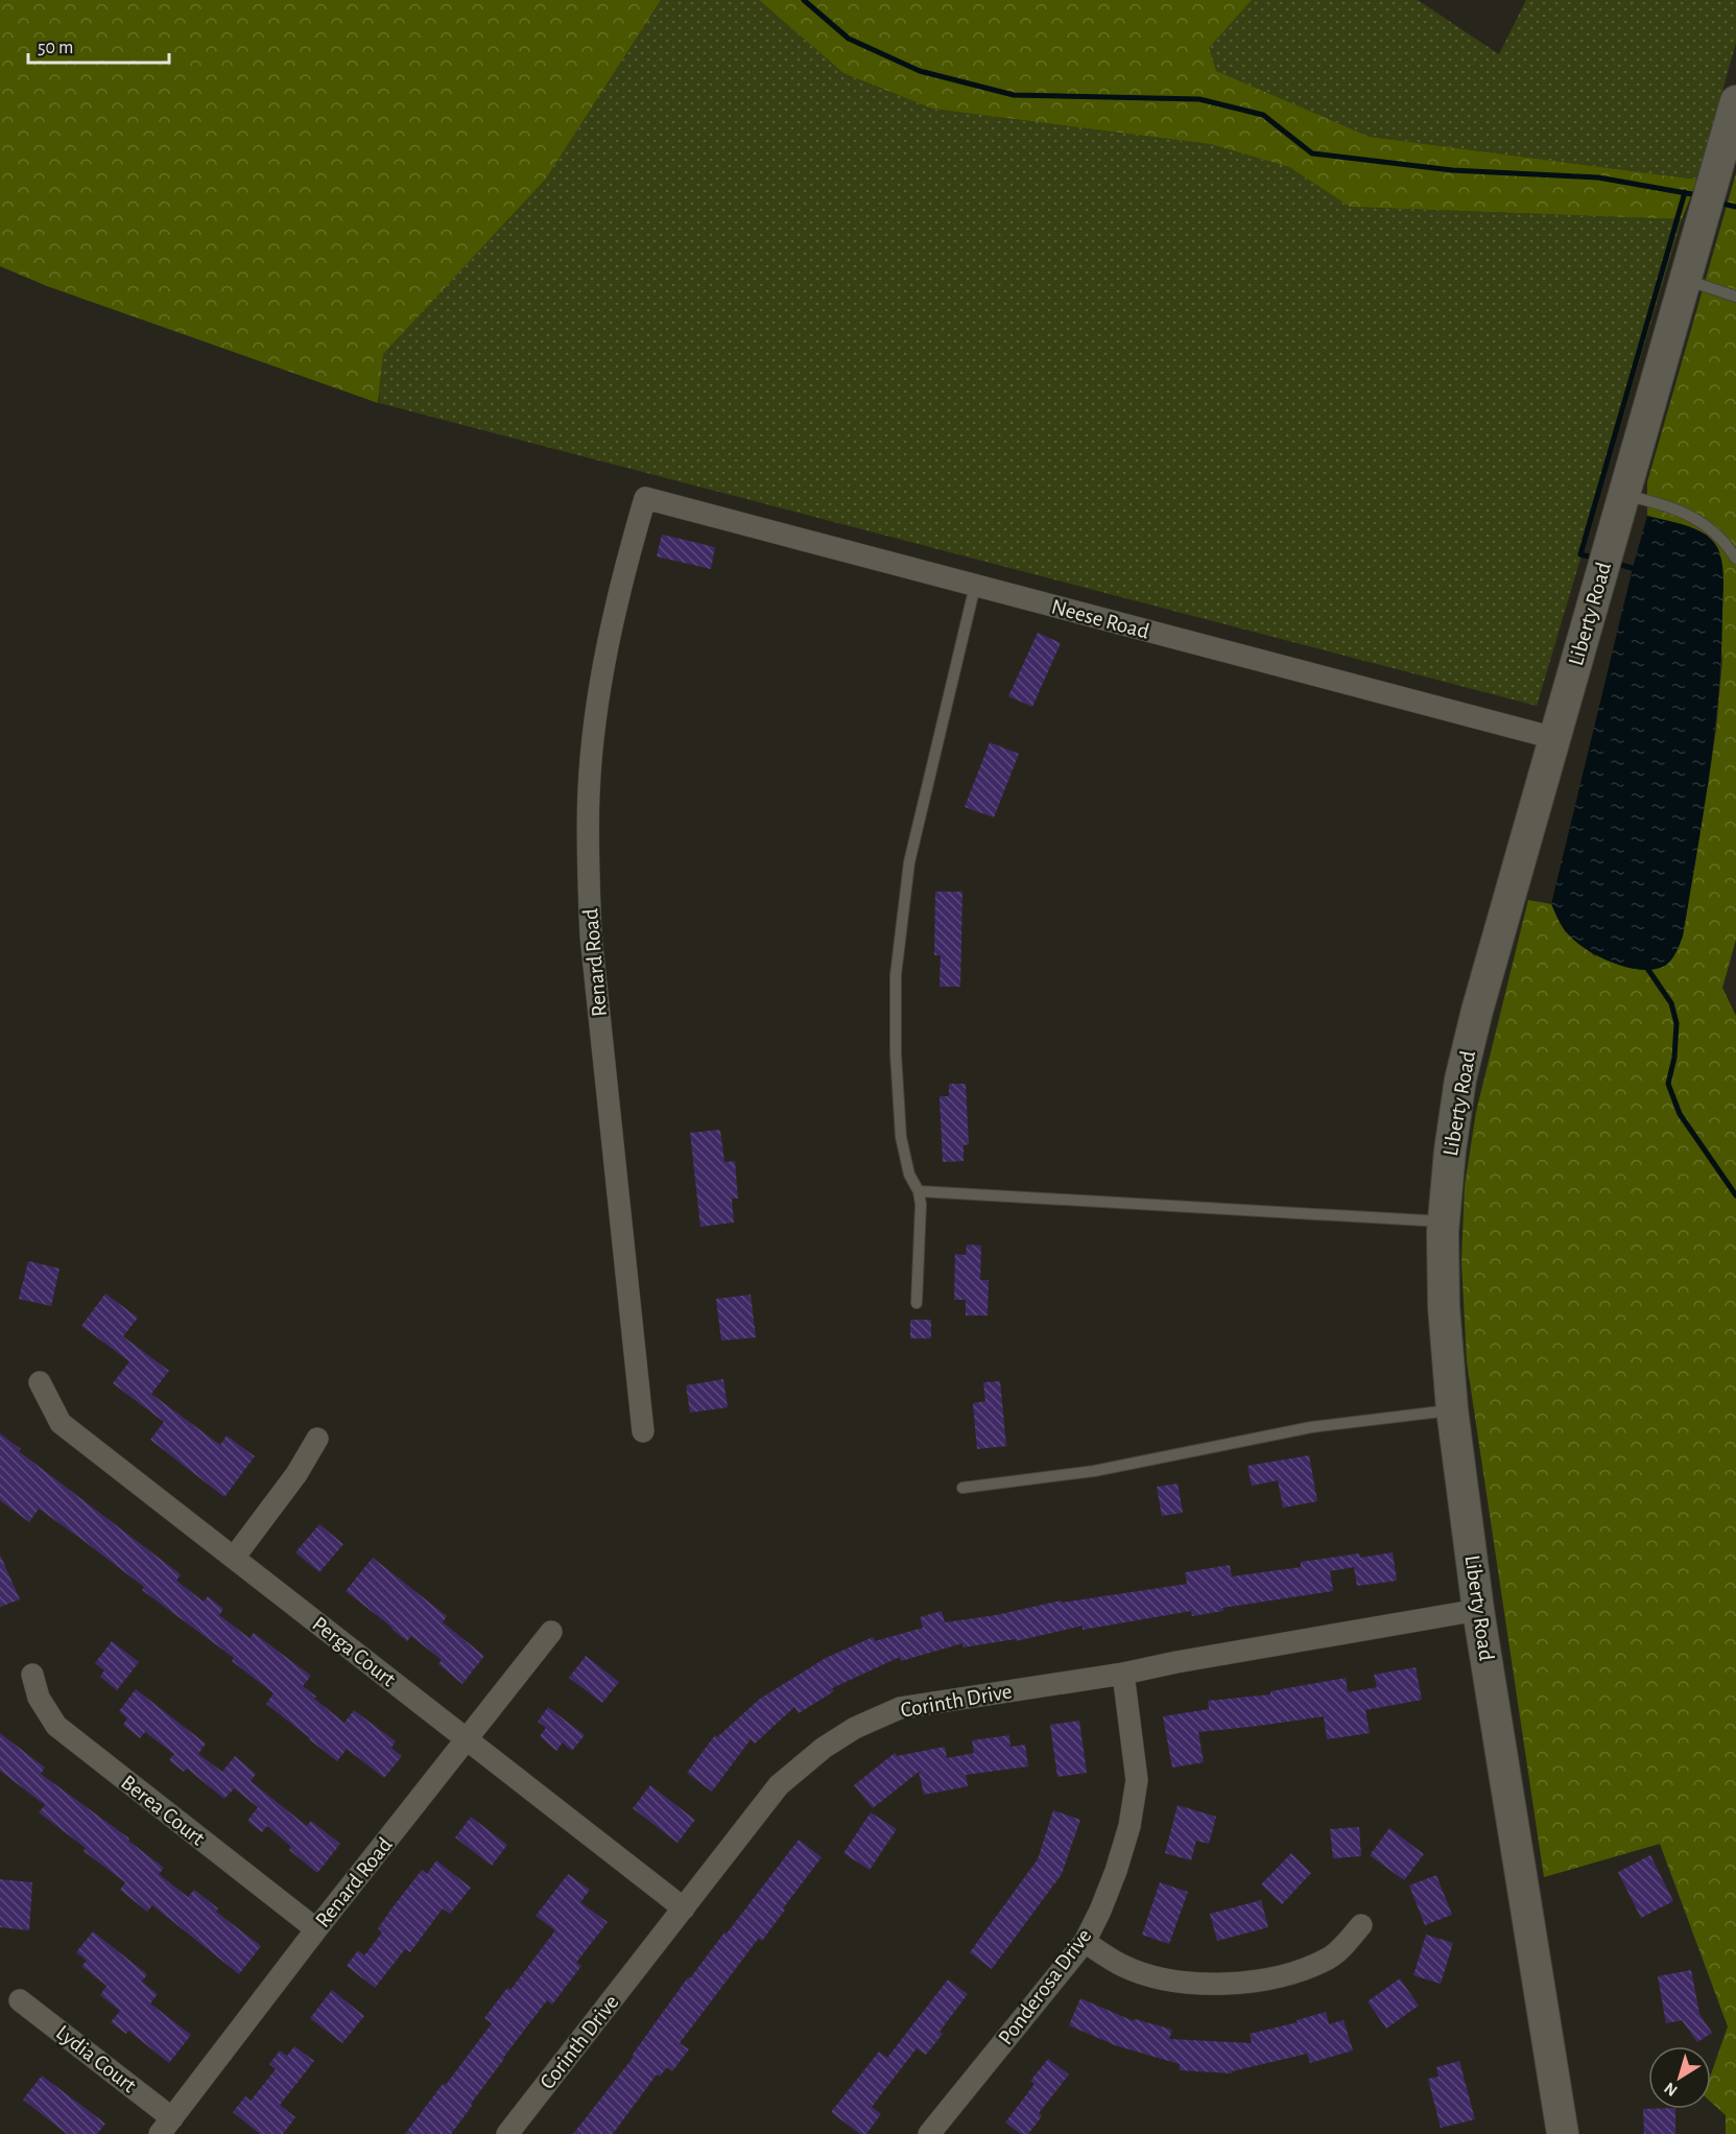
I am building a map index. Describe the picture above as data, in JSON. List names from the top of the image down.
{
  "streets": {
    "street": [
      "Liberty Road",
      "Neese Road",
      "Renard Road",
      "Perga Court",
      "Corinth Drive",
      "Berea Court",
      "Ponderosa Drive",
      "Lydia Court"
    ]
  },
  "crossings": [
    ["Liberty Road", "Neese Road"],
    ["Liberty Road", "Corinth Drive"],
    ["Neese Road", "Renard Road"],
    ["Renard Road", "Perga Court"],
    ["Renard Road", "Berea Court"],
    ["Renard Road", "Lydia Court"],
    ["Perga Court", "Corinth Drive"],
    ["Corinth Drive", "Ponderosa Drive"]
  ],
  "scale_bar": "50 m",
  "north": "bottom left"
}
